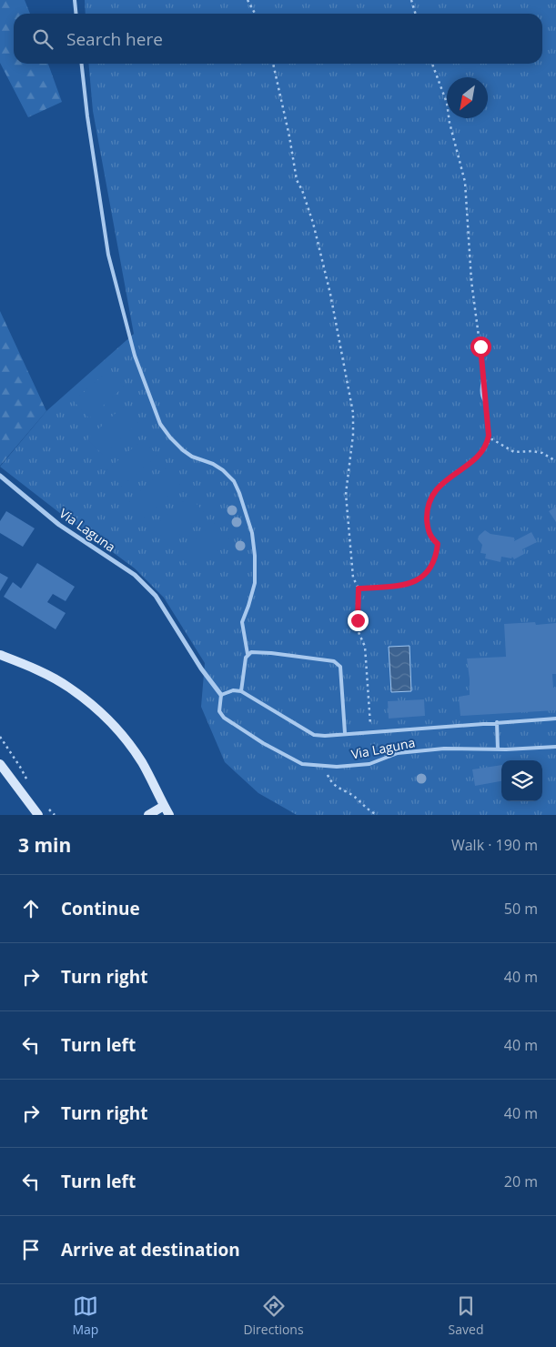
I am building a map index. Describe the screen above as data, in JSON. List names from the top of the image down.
{
  "streets": {
    "street": ["Via Laguna"]
  },
  "north": "bottom left",
  "page": {
    "search": "Search here",
    "heading": ["3 min", "Walk · 190 m"],
    "list": [
      ["Continue", "50 m"],
      ["Turn right", "40 m"],
      ["Turn left", "40 m"],
      ["Turn right", "40 m"],
      ["Turn left", "20 m"],
      "Arrive at destination"
    ],
    "nav": ["Map", "Directions", "Saved"]
  }
}
